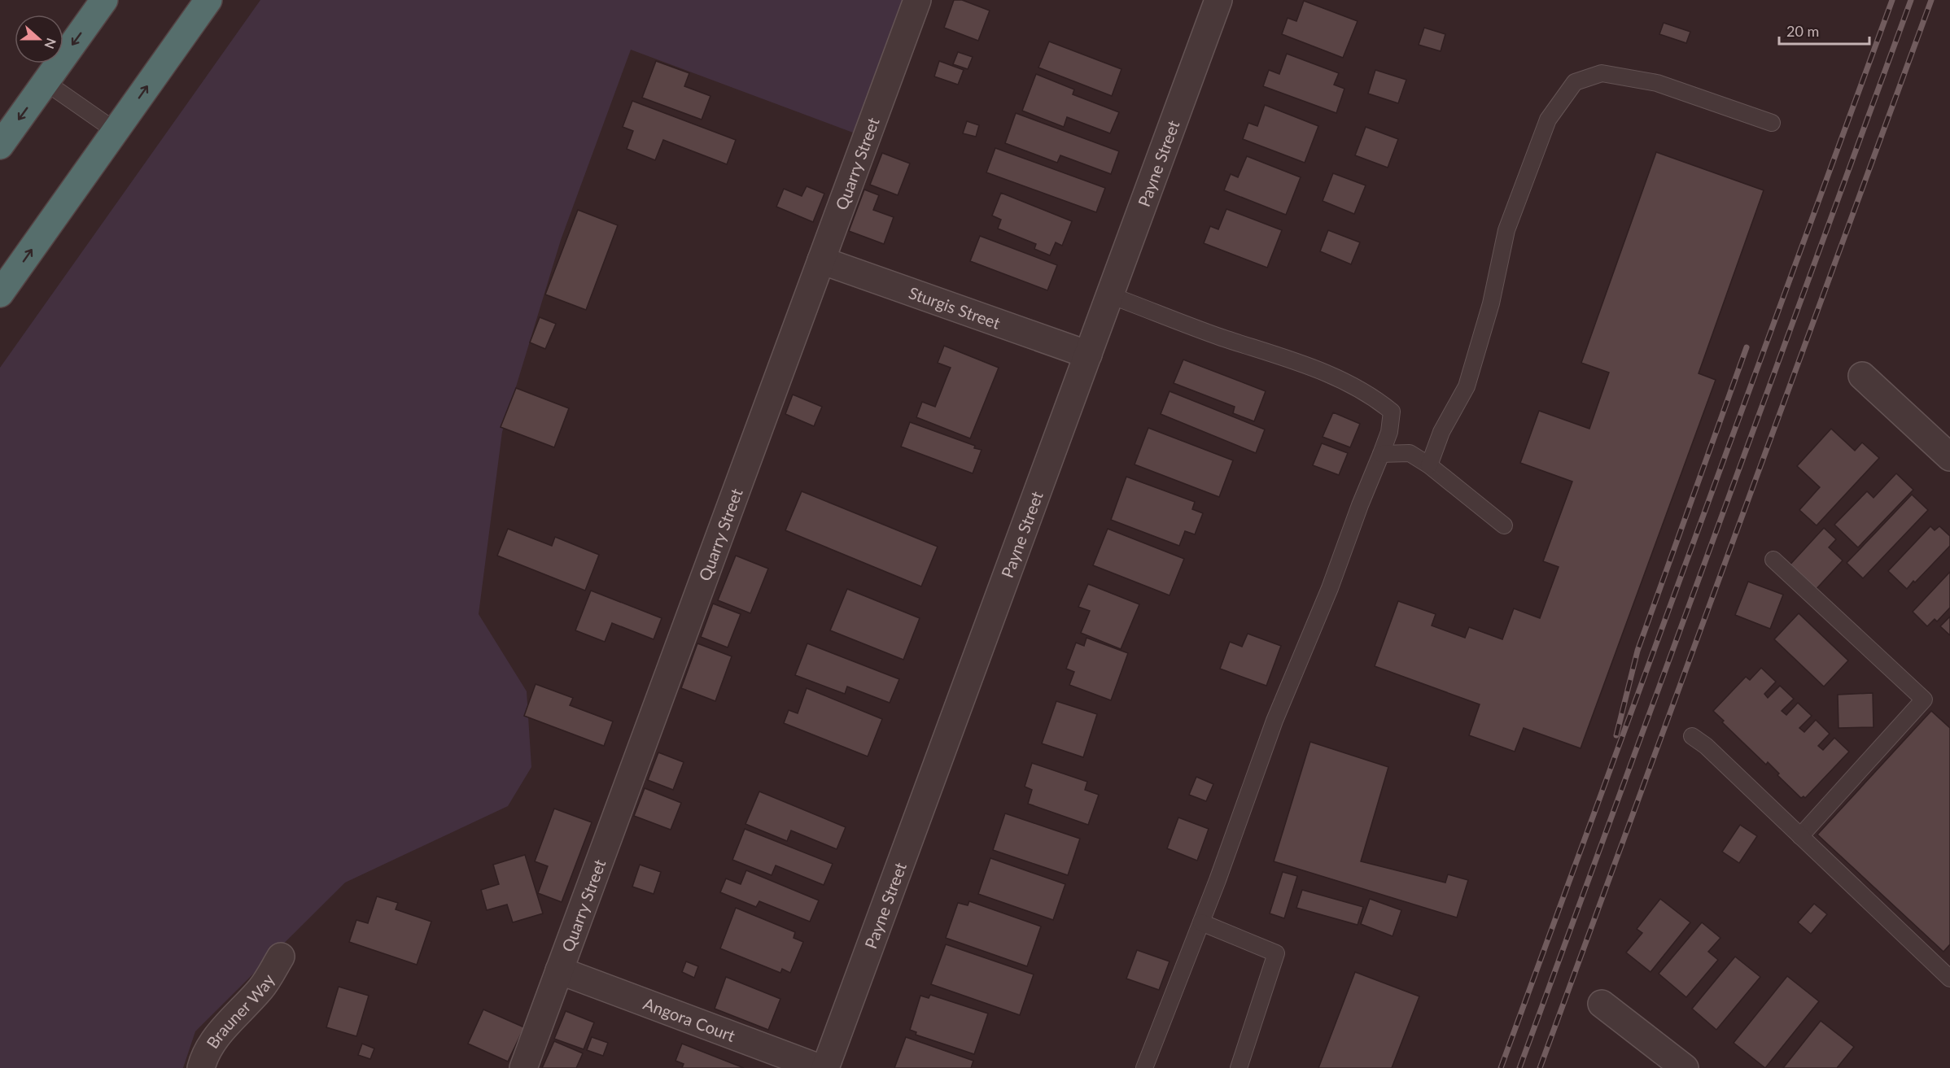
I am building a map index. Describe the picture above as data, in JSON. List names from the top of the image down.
{
  "streets": {
    "street": [
      "Payne Street",
      "Quarry Street",
      "Sturgis Street",
      "Brauner Way",
      "Angora Court"
    ]
  },
  "crossings": [
    ["Payne Street", "Sturgis Street"],
    ["Quarry Street", "Sturgis Street"],
    ["Quarry Street", "Angora Court"]
  ],
  "scale_bar": "20 m",
  "north": "right"
}
